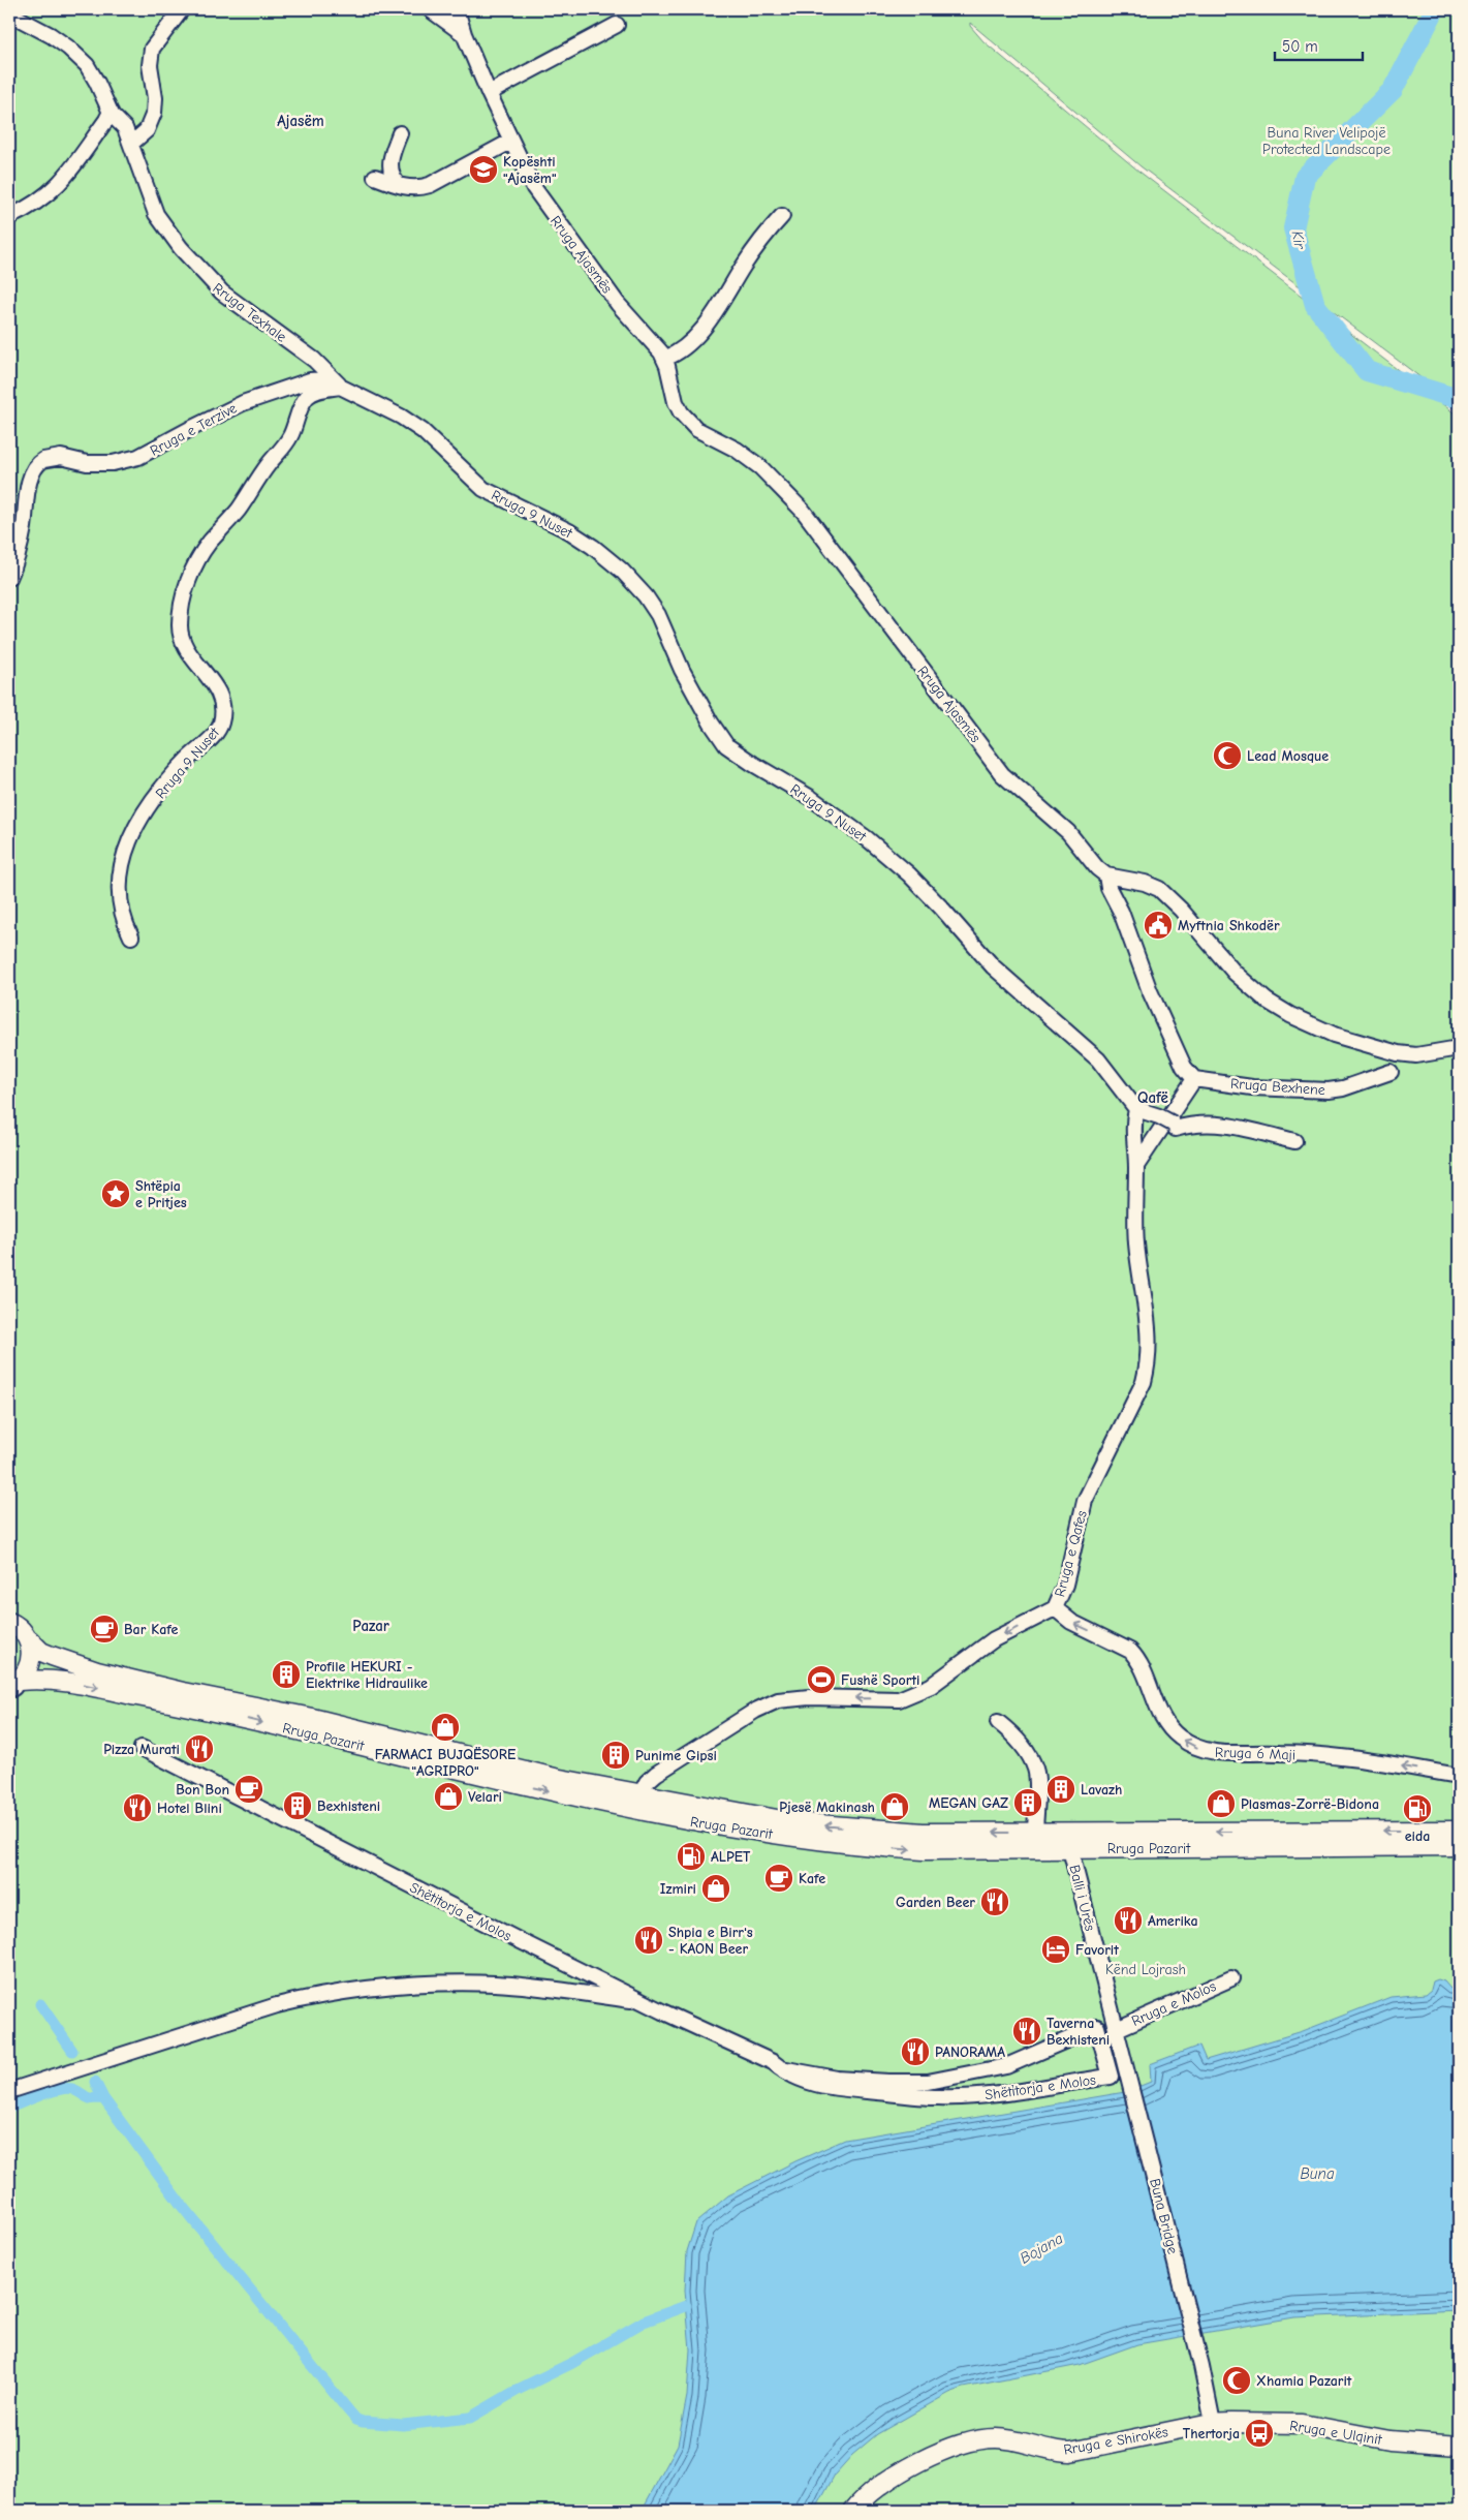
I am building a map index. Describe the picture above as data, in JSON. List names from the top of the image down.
{
  "streets": {
    "main road": ["Rruga Pazarit", "Rruga e Ulqinit", "Rruga e Shirokës"],
    "street": [
      "Rruga Ajasmës",
      "Rruga Texhale",
      "Rruga e Terzive",
      "Rruga 9 Nuset",
      "Rruga Bexhene",
      "Rruga e Qafes",
      "Rruga 6 Maji",
      "Balli i Urës",
      "Shëtitorja e Molos",
      "Rruga e Molos",
      "Buna Bridge"
    ]
  },
  "crossings": [
    ["Rruga Ajasmës", "Rruga Bexhene"],
    ["Rruga Texhale", "Rruga e Terzive"],
    ["Rruga Texhale", "Rruga 9 Nuset"],
    ["Rruga e Terzive", "Rruga 9 Nuset"],
    ["Rruga 9 Nuset", "Rruga e Qafes"],
    ["Rruga e Qafes", "Rruga Pazarit"],
    ["Rruga e Qafes", "Rruga 6 Maji"],
    ["Rruga Pazarit", "Balli i Urës"],
    ["Balli i Urës", "Rruga e Molos"],
    ["Balli i Urës", "Buna Bridge"],
    ["Buna Bridge", "Rruga e Ulqinit"],
    ["Buna Bridge", "Rruga e Shirokës"],
    ["Rruga e Ulqinit", "Rruga e Shirokës"]
  ],
  "one_way": ["Rruga e Qafes", "Rruga 6 Maji"],
  "districts": ["Ajasëm", "Qafë", "Pazar"],
  "water": ["Kir", "Buna", "Bojana"],
  "parks": ["Buna River Velipojë Protected Landscape", "Kënd Lojrash"],
  "places": {
    "school or university": ["Kopështi \"Ajasëm\""],
    "mosque": ["Lead Mosque", "Xhamia Pazarit"],
    "public building": ["Myftnia Shkodër"],
    "place": ["Shtëpia e Pritjes"],
    "cafe": ["Bar Kafe", "Bon Bon", "Kafe"],
    "building": [
      "Profile HEKURI - Elektrike Hidraulike",
      "Punime Gipsi",
      "Lavazh",
      "MEGAN GAZ",
      "Bexhisteni"
    ],
    "sports": ["Fushë Sporti"],
    "shop": [
      "FARMACI BUJQËSORE \"AGRIPRO\"",
      "Velari",
      "Plasmas-Zorrë-Bidona",
      "Pjesë Makinash",
      "Izmiri"
    ],
    "restaurant": [
      "Pizza Murati",
      "Hotel Blini",
      "Garden Beer",
      "Amerika",
      "Shpia e Birr's - KAON Beer",
      "Taverna Bexhisteni",
      "PANORAMA"
    ],
    "fuel station": ["eida", "ALPET"],
    "hotel": ["Favorit"],
    "bus stop": ["Thertorja"]
  },
  "scale_bar": "50 m"
}
